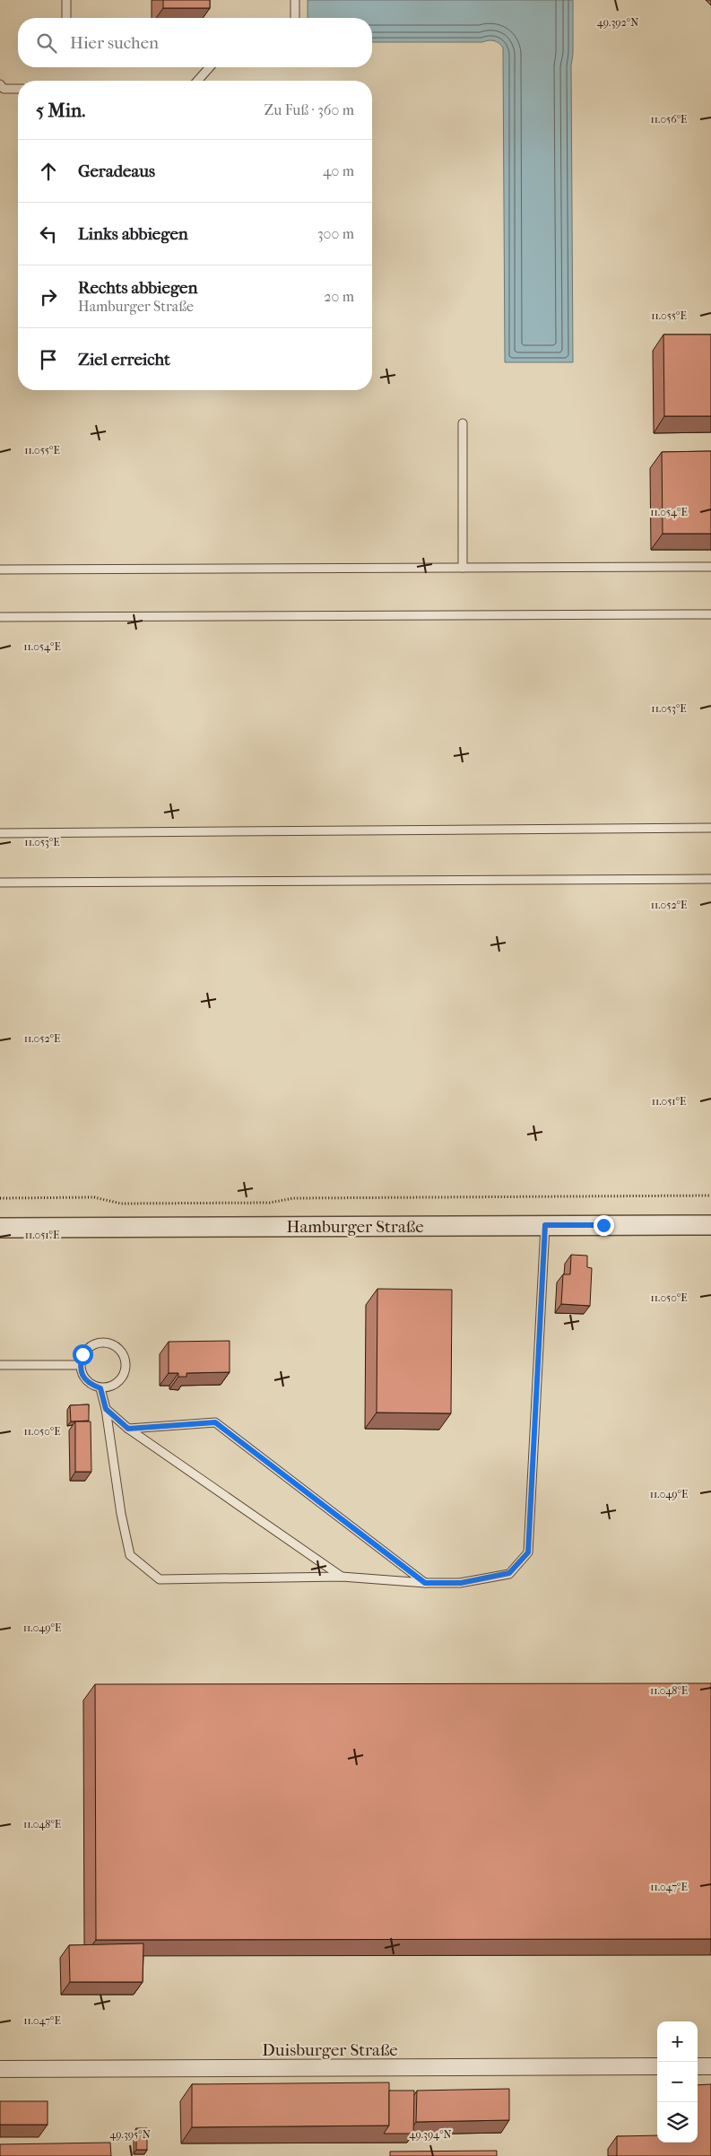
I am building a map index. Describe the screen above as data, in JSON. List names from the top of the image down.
{
  "streets": {
    "street": ["Hamburger Straße", "Duisburger Straße"]
  },
  "page": {
    "search": "Hier suchen",
    "heading": ["5 Min.", "Zu Fuß · 360 m"],
    "list": [
      ["Geradeaus", "40 m"],
      ["Links abbiegen", "300 m"],
      ["Rechts abbiegen", "Hamburger Straße", "20 m"],
      "Ziel erreicht"
    ],
    "map_buttons": ["+", "−"]
  },
  "coordinates": [
    "49.392°N",
    "11.056°E",
    "11.055°E",
    "11.054°E",
    "11.053°E",
    "11.052°E",
    "11.051°E",
    "11.050°E",
    "11.049°E",
    "11.048°E",
    "11.047°E",
    "49.395°N",
    "49.394°N"
  ]
}
